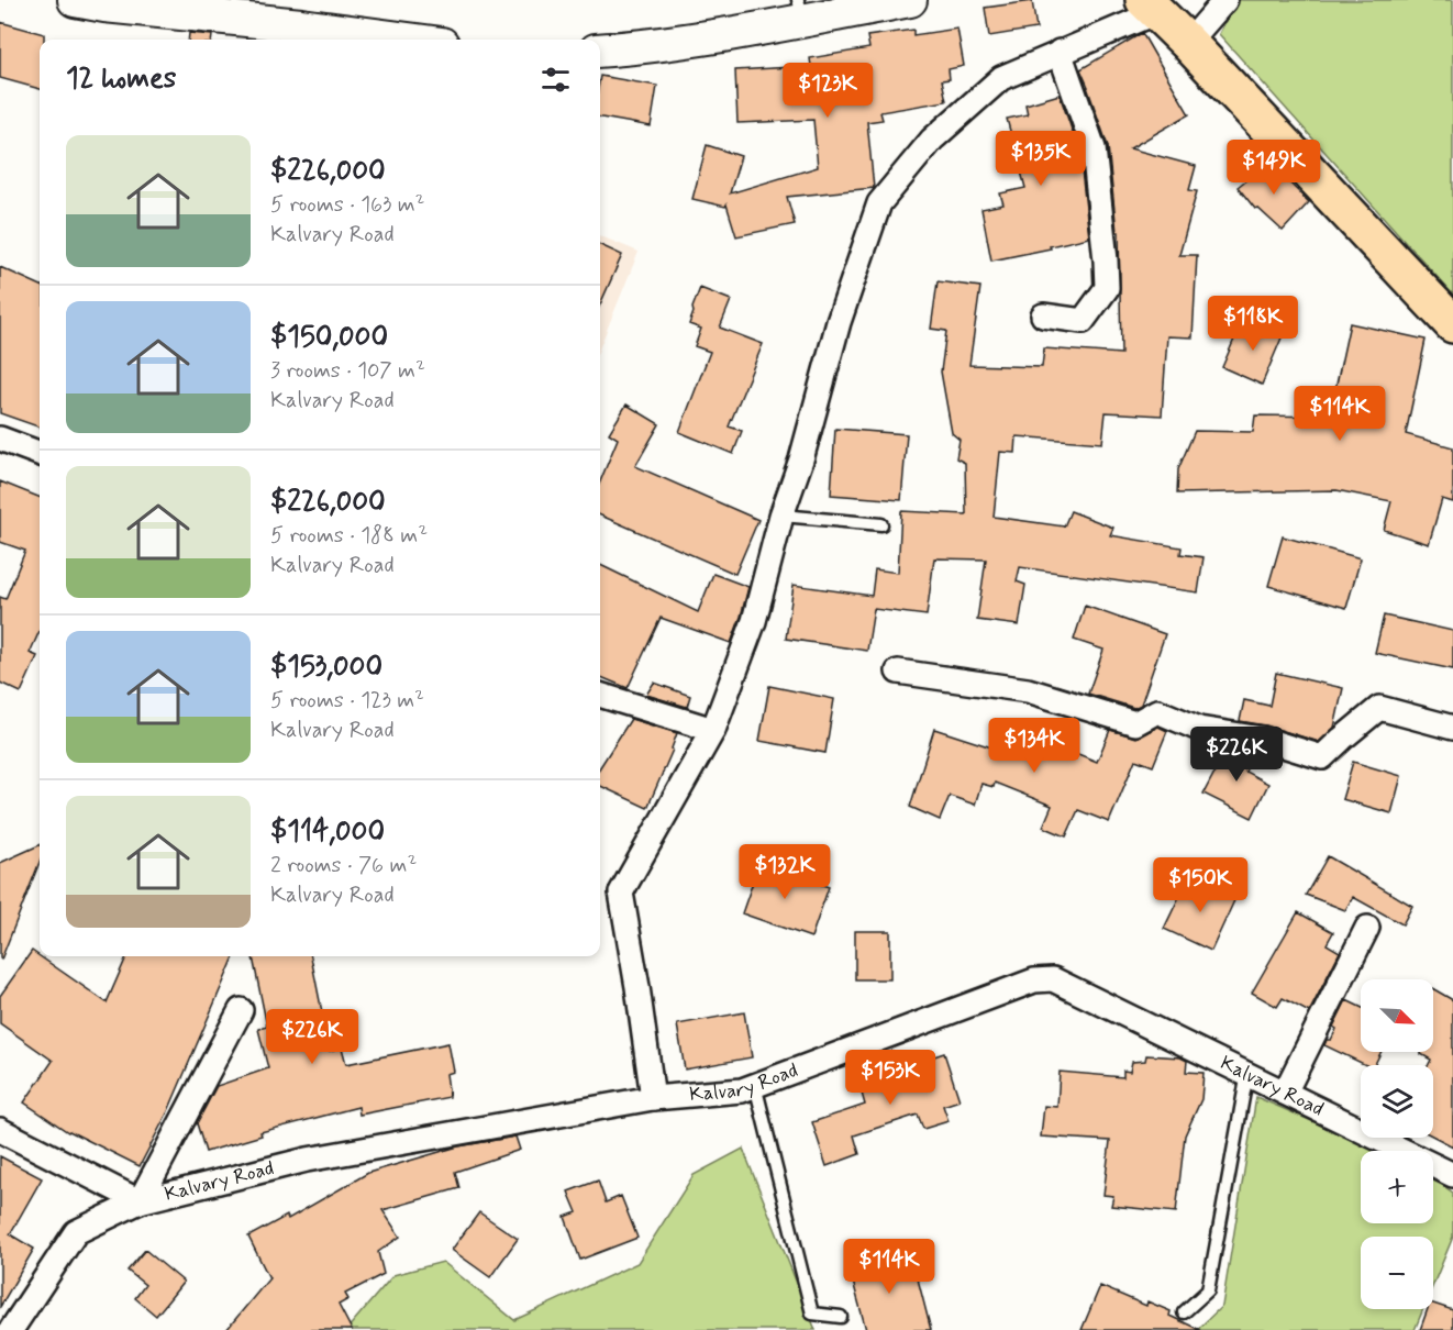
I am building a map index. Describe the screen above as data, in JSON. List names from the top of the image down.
{
  "streets": {
    "street": ["Kalvary Road"]
  },
  "north": "bottom right",
  "page": {
    "heading": "12 homes",
    "price": [
      "$123K",
      "$135K",
      "$149K",
      "$118K",
      "$114K",
      "$134K",
      "$226K",
      "$132K",
      "$150K",
      "$226K",
      "$153K",
      "$114K"
    ],
    "list": [
      {
        "name": "$226,000",
        "note": "5 rooms · 163 m² · Kalvary Road"
      },
      {
        "name": "$150,000",
        "note": "3 rooms · 107 m² · Kalvary Road"
      },
      {
        "name": "$226,000",
        "note": "5 rooms · 188 m² · Kalvary Road"
      },
      {
        "name": "$153,000",
        "note": "5 rooms · 123 m² · Kalvary Road"
      },
      {
        "name": "$114,000",
        "note": "2 rooms · 76 m² · Kalvary Road"
      }
    ],
    "map_buttons": ["+", "−"]
  }
}
